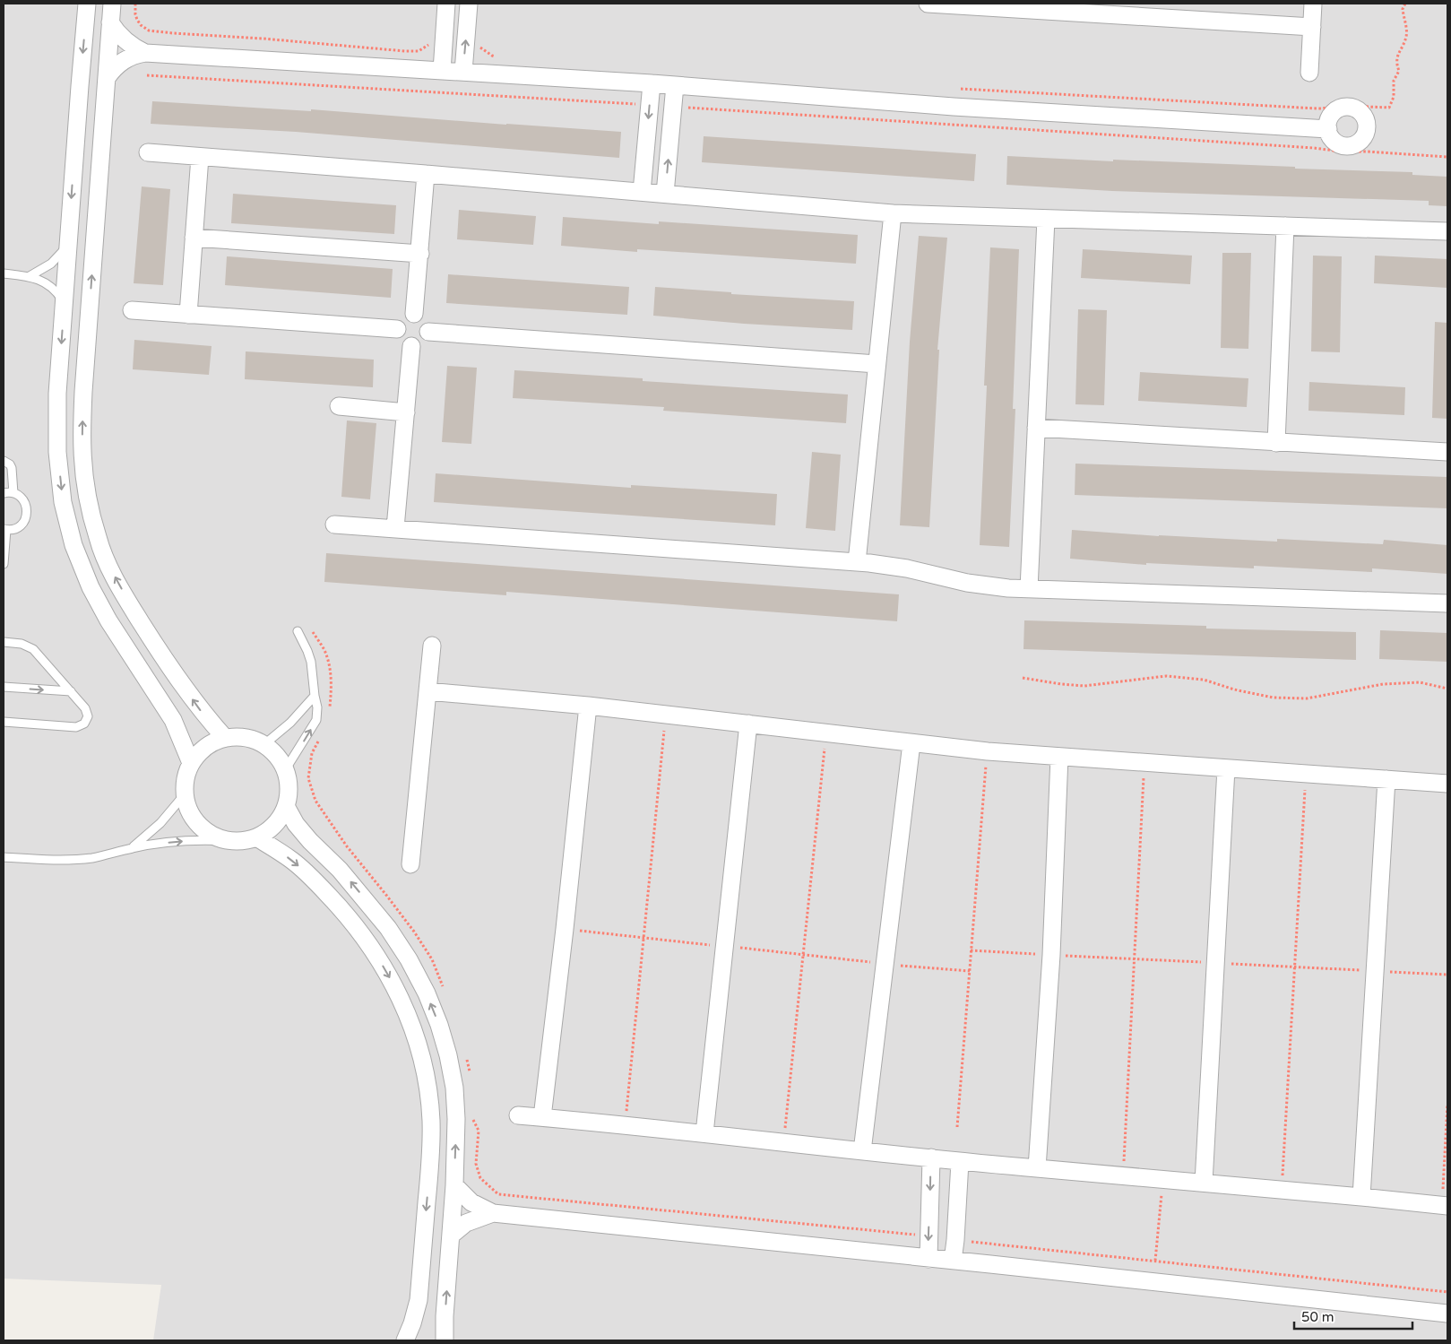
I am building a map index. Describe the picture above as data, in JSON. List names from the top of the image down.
{
  "scale_bar": "50 m"
}
